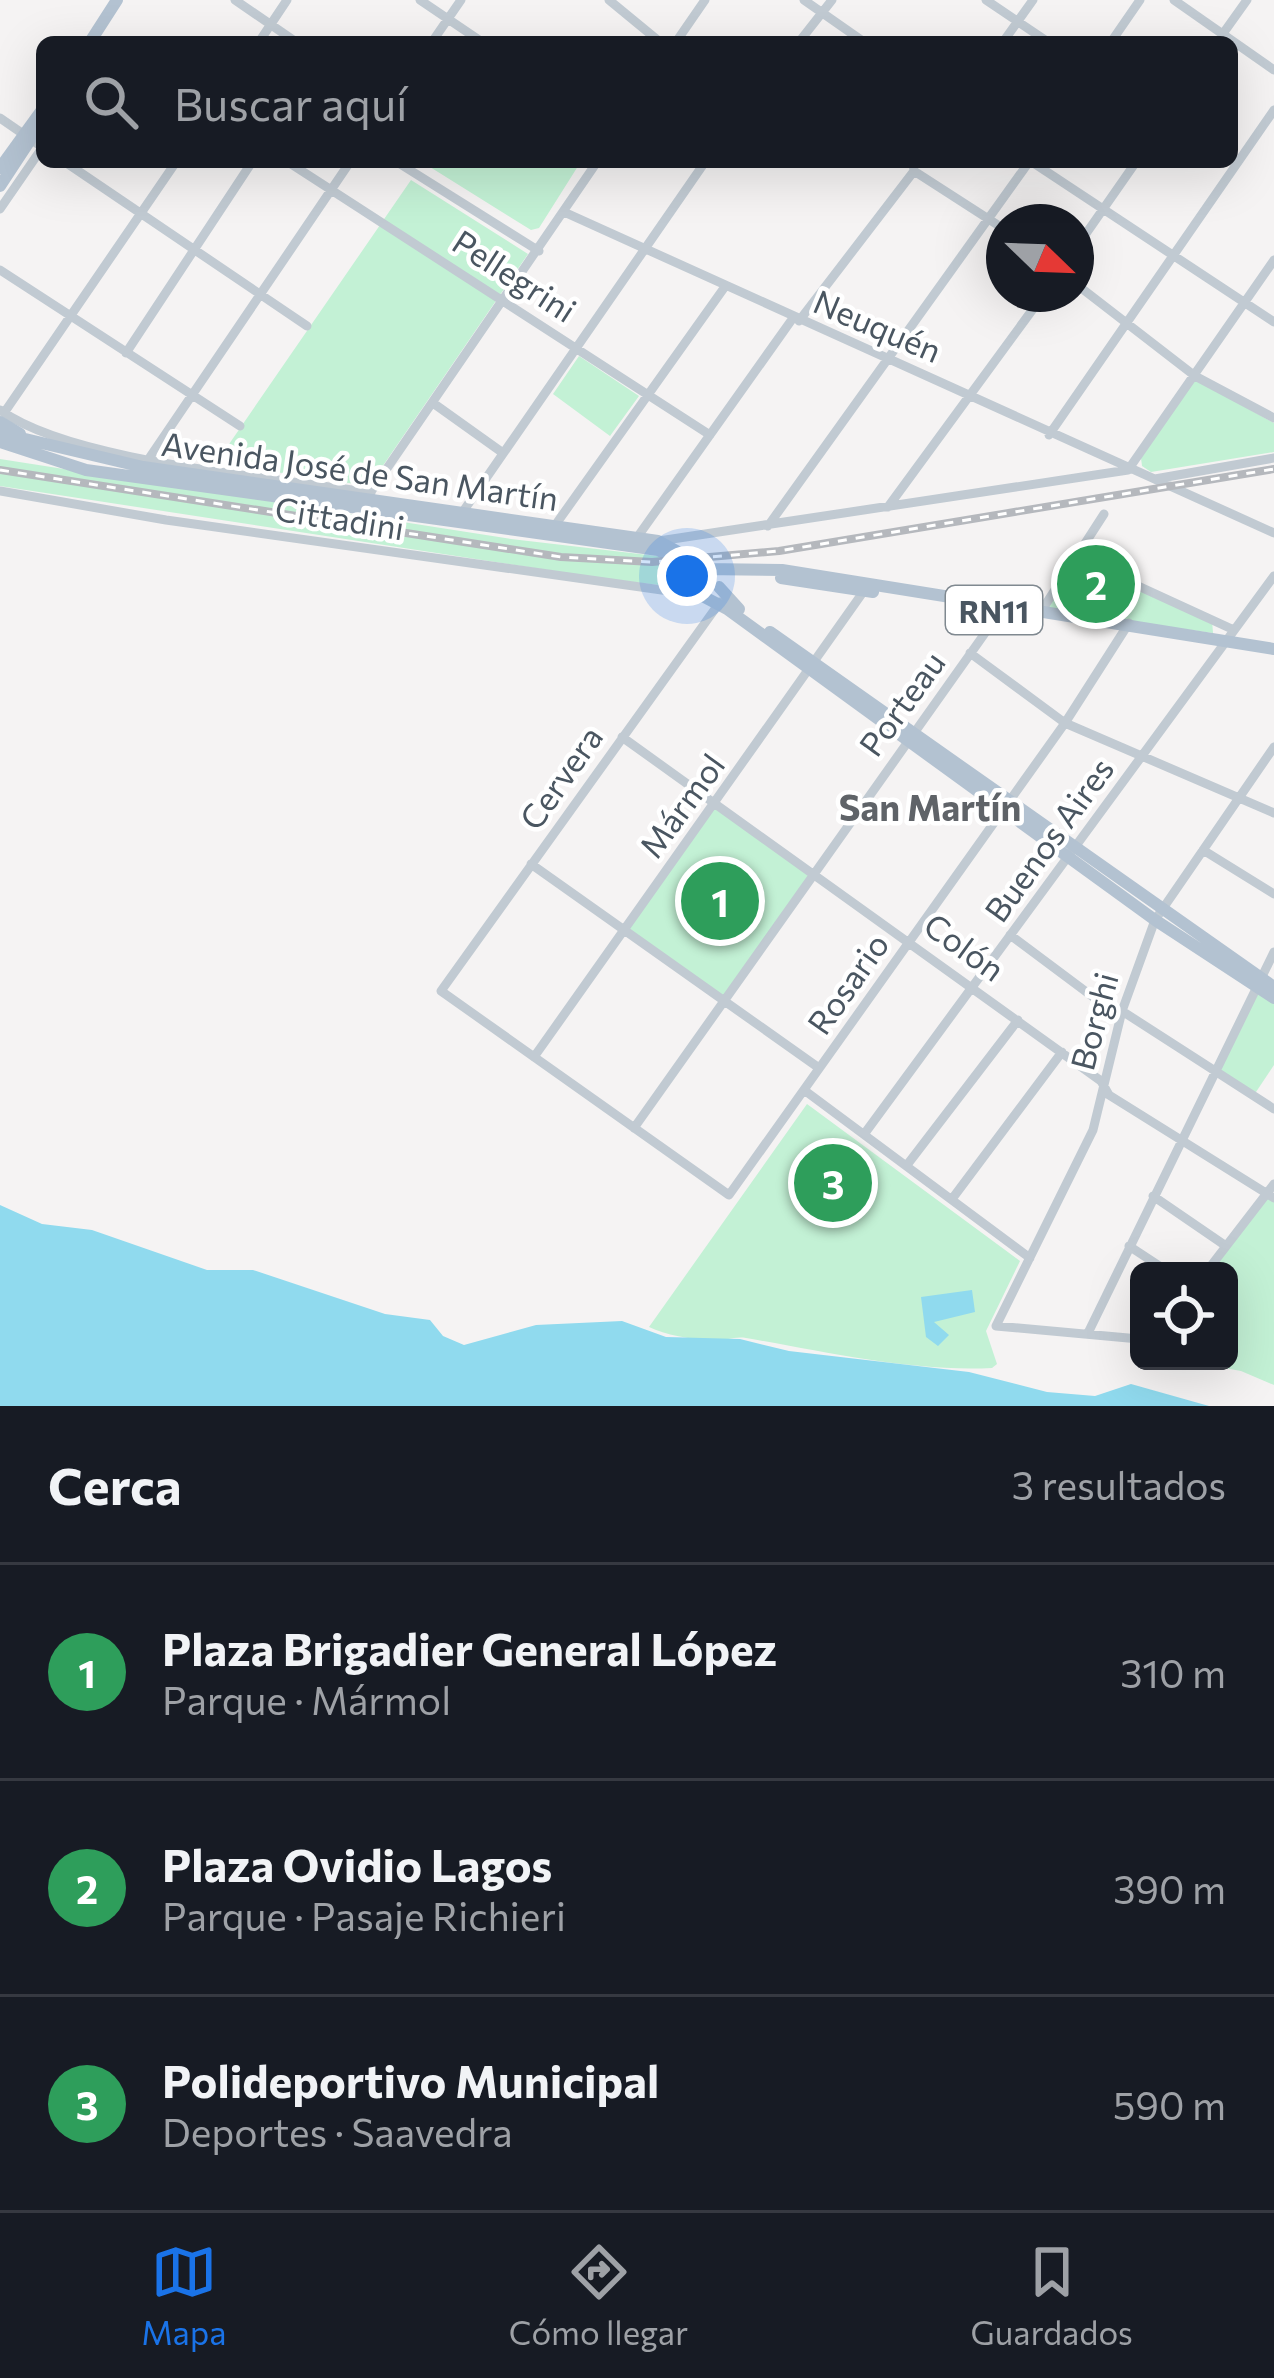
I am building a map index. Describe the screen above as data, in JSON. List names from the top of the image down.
{
  "streets": {
    "main road": ["Avenida José de San Martín", "RN11"],
    "street": [
      "Pellegrini",
      "Neuquén",
      "Cittadini",
      "Porteau",
      "Cervera",
      "Mármol",
      "Buenos Aires",
      "Colón",
      "Rosario",
      "Borghi"
    ]
  },
  "crossings": [
    ["Avenida José de San Martín", "Cittadini"],
    ["Avenida José de San Martín", "RN11"],
    ["Avenida José de San Martín", "Cervera"],
    ["RN11", "Porteau"],
    ["RN11", "Cervera"],
    ["RN11", "Mármol"],
    ["RN11", "Buenos Aires"],
    ["RN11", "Rosario"],
    ["Porteau", "Colón"],
    ["Porteau", "Rosario"],
    ["Cervera", "Mármol"],
    ["Cervera", "Colón"],
    ["Mármol", "Colón"],
    ["Buenos Aires", "Colón"],
    ["Colón", "Rosario"],
    ["Colón", "Borghi"]
  ],
  "districts": ["San Martín"],
  "north": "bottom right",
  "page": {
    "search": "Buscar aquí",
    "pins": ["2", "1", "3"],
    "heading": ["Cerca", "3 resultados"],
    "list": [
      {
        "mark": "1",
        "name": "Plaza Brigadier General López",
        "note": "Parque · Mármol",
        "value": "310 m"
      },
      {
        "mark": "2",
        "name": "Plaza Ovidio Lagos",
        "note": "Parque · Pasaje Richieri",
        "value": "390 m"
      },
      {
        "mark": "3",
        "name": "Polideportivo Municipal",
        "note": "Deportes · Saavedra",
        "value": "590 m"
      }
    ],
    "nav": ["Mapa", "Cómo llegar", "Guardados"]
  }
}
